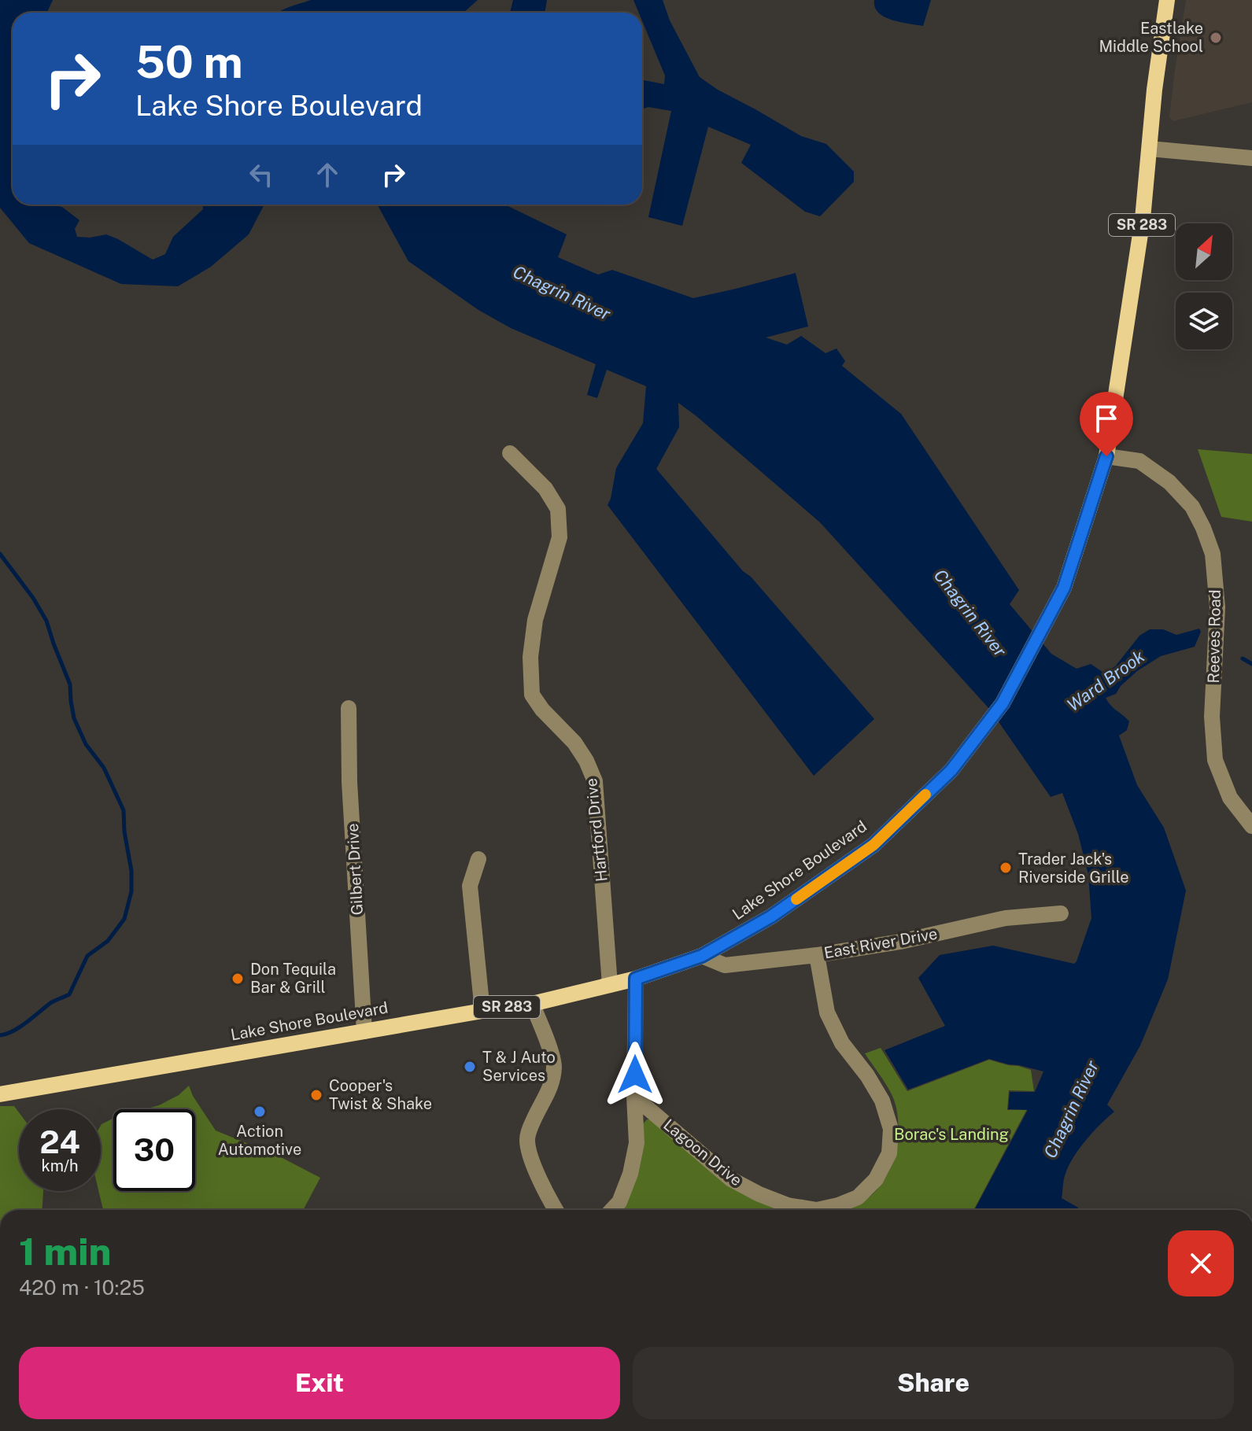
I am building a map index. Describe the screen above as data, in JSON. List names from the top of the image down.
{
  "streets": {
    "main road": ["SR 283", "Lake Shore Boulevard"],
    "street": [
      "Reeves Road",
      "Hartford Drive",
      "Gilbert Drive",
      "East River Drive",
      "Lagoon Drive"
    ]
  },
  "crossings": [
    ["Reeves Road", "Lake Shore Boulevard"],
    ["Hartford Drive", "Lake Shore Boulevard"],
    ["Gilbert Drive", "Lake Shore Boulevard"],
    ["Lake Shore Boulevard", "East River Drive"],
    ["East River Drive", "Lagoon Drive"]
  ],
  "water": ["Chagrin River", "Ward Brook"],
  "parks": ["Borac's Landing"],
  "places": [
    "Eastlake Middle School",
    "Trader Jack's Riverside Grille",
    "Don Tequila Bar & Grill",
    "T & J Auto Services",
    "Cooper's Twist & Shake",
    "Action Automotive"
  ],
  "north": "top right",
  "page": {
    "turn": ["50 m", "Lake Shore Boulevard"],
    "speed": "24 km/h",
    "limit": "30",
    "heading": ["1 min", "420 m · 10:25"],
    "buttons": ["Exit", "Share"]
  }
}
